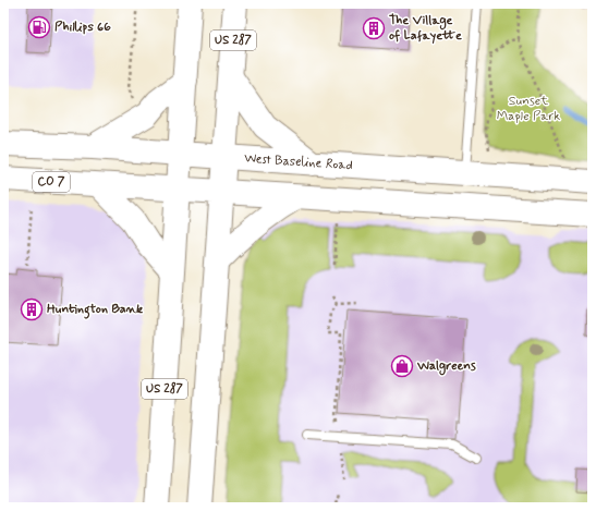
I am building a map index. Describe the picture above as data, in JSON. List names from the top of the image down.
{
  "streets": {
    "main road": ["US 287", "West Baseline Road", "CO 7"]
  },
  "crossings": [
    ["US 287", "West Baseline Road"]
  ],
  "parks": ["Sunset Maple Park"],
  "places": {
    "fuel station": ["Phillips 66"],
    "building": ["The Village of Lafayette", "Huntington Bank"],
    "shop": ["Walgreens"]
  }
}
